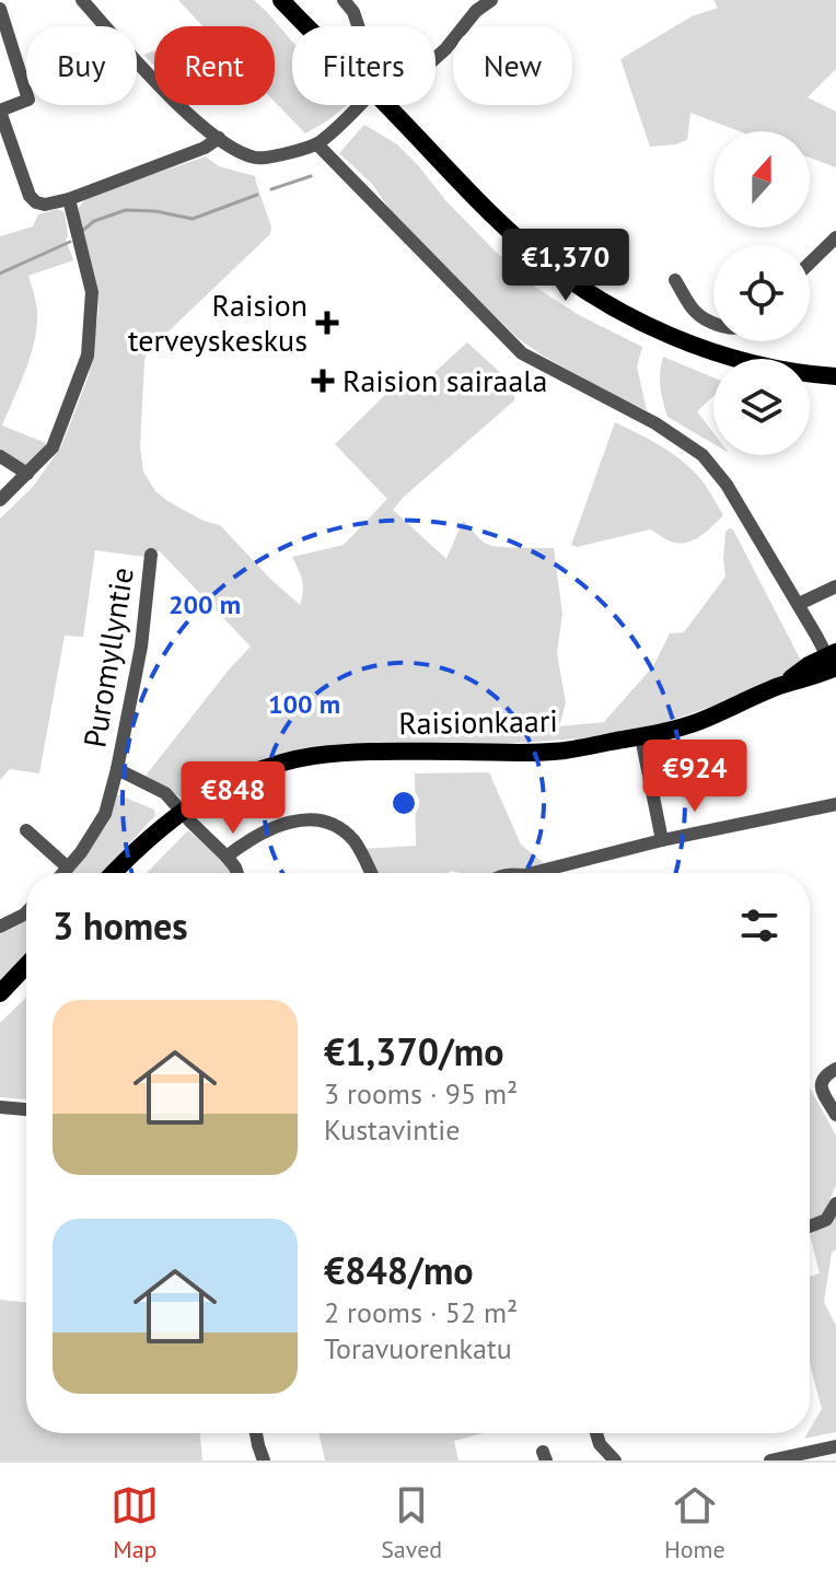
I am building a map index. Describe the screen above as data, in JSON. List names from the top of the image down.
{
  "streets": {
    "main road": ["Raisionkaari"],
    "street": ["Puromyllyntie"]
  },
  "crossings": [
    ["Puromyllyntie", "Raisionkaari"]
  ],
  "places": {
    "health": ["Raision terveyskeskus", "Raision sairaala"]
  },
  "north": "top",
  "page": {
    "chip": [
      "Buy",
      "Rent",
      "Filters",
      "New"
    ],
    "price": ["€1,370", "€924", "€848"],
    "heading": "3 homes",
    "list": [
      {
        "name": "€1,370/mo",
        "note": "3 rooms · 95 m² · Kustavintie"
      },
      {
        "name": "€848/mo",
        "note": "2 rooms · 52 m² · Toravuorenkatu"
      }
    ],
    "tabs": ["Map", "Saved", "Home"]
  },
  "rings": ["200 m", "100 m"]
}
